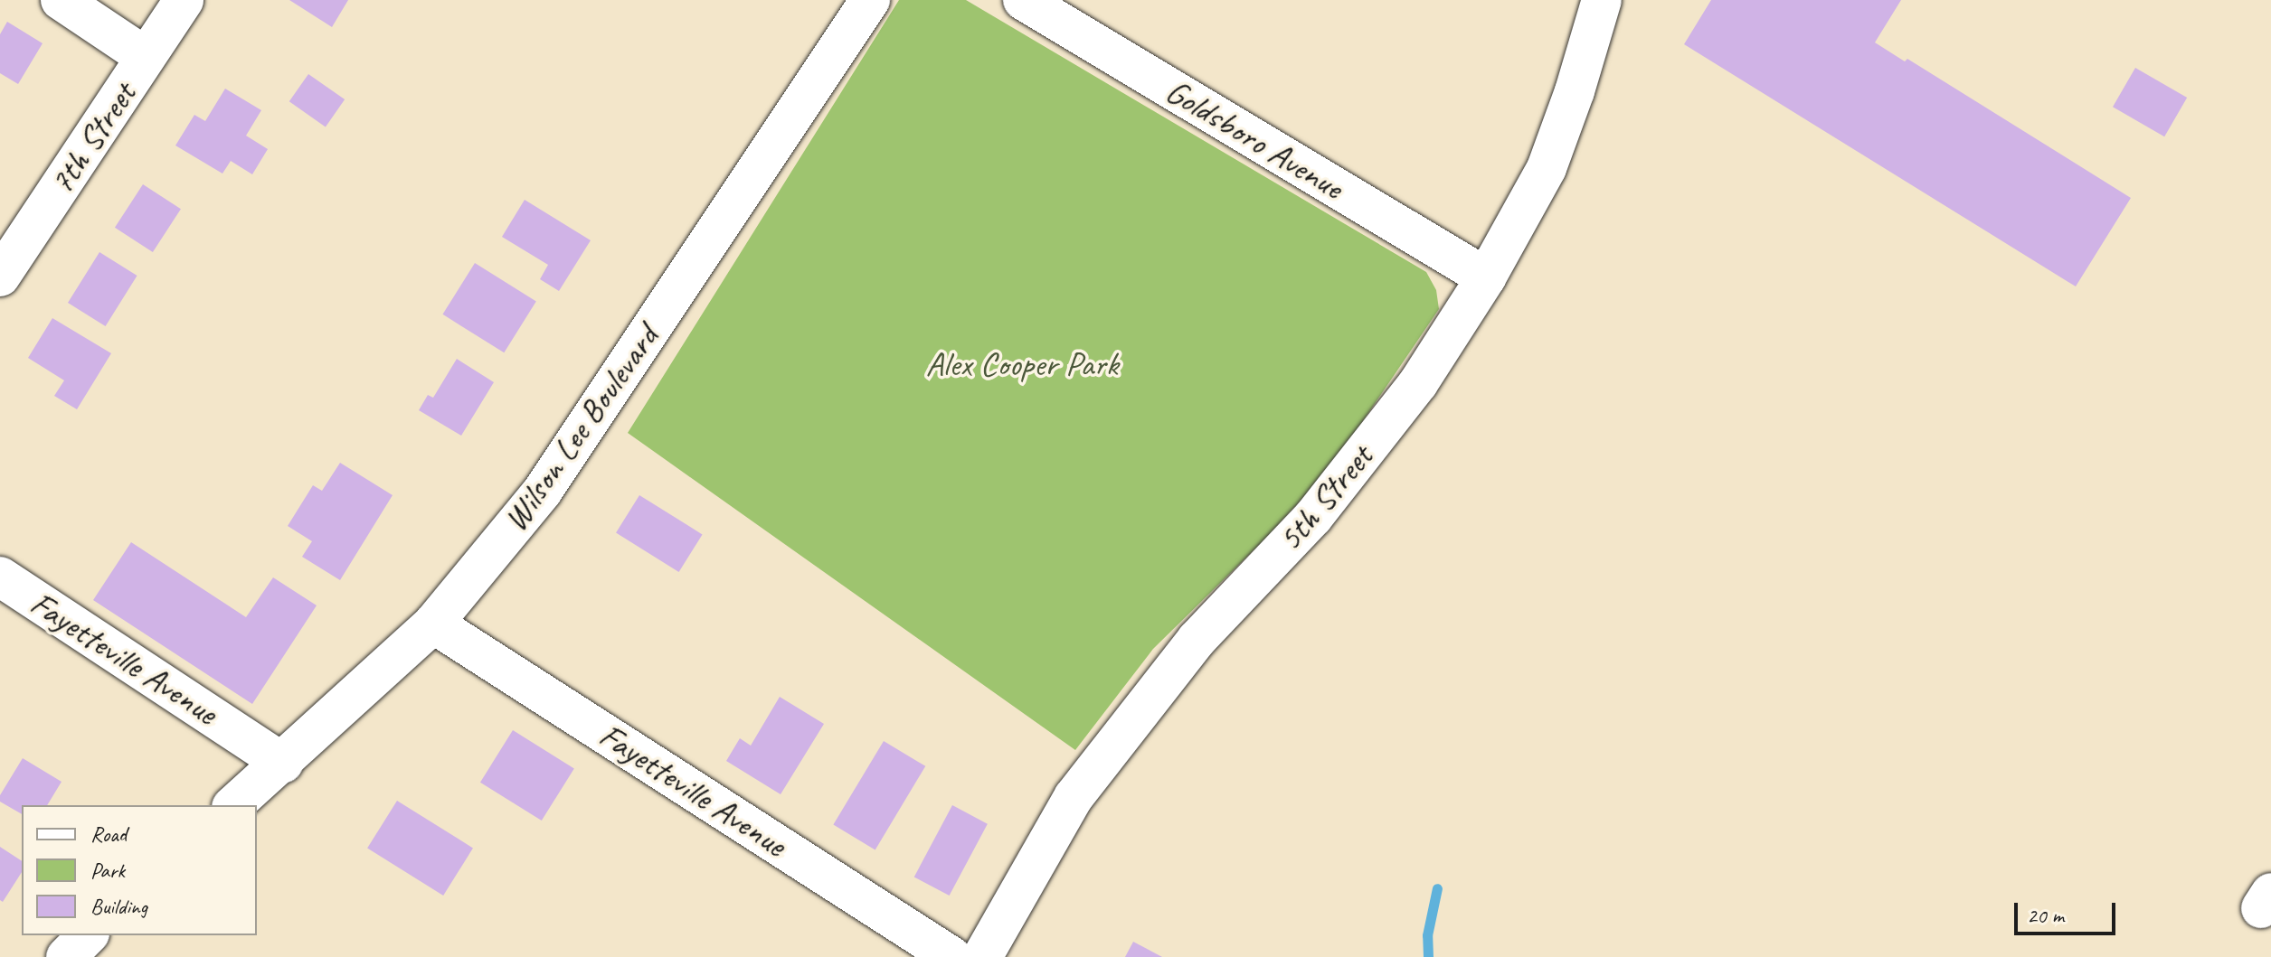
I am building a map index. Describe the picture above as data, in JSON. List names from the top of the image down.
{
  "streets": {
    "street": [
      "7th Street",
      "Goldsboro Avenue",
      "Wilson Lee Boulevard",
      "5th Street",
      "Fayetteville Avenue"
    ]
  },
  "crossings": [
    ["Goldsboro Avenue", "5th Street"],
    ["Wilson Lee Boulevard", "Fayetteville Avenue"]
  ],
  "parks": ["Alex Cooper Park"],
  "legend": ["Road", "Park", "Building"],
  "scale_bar": "20 m"
}
